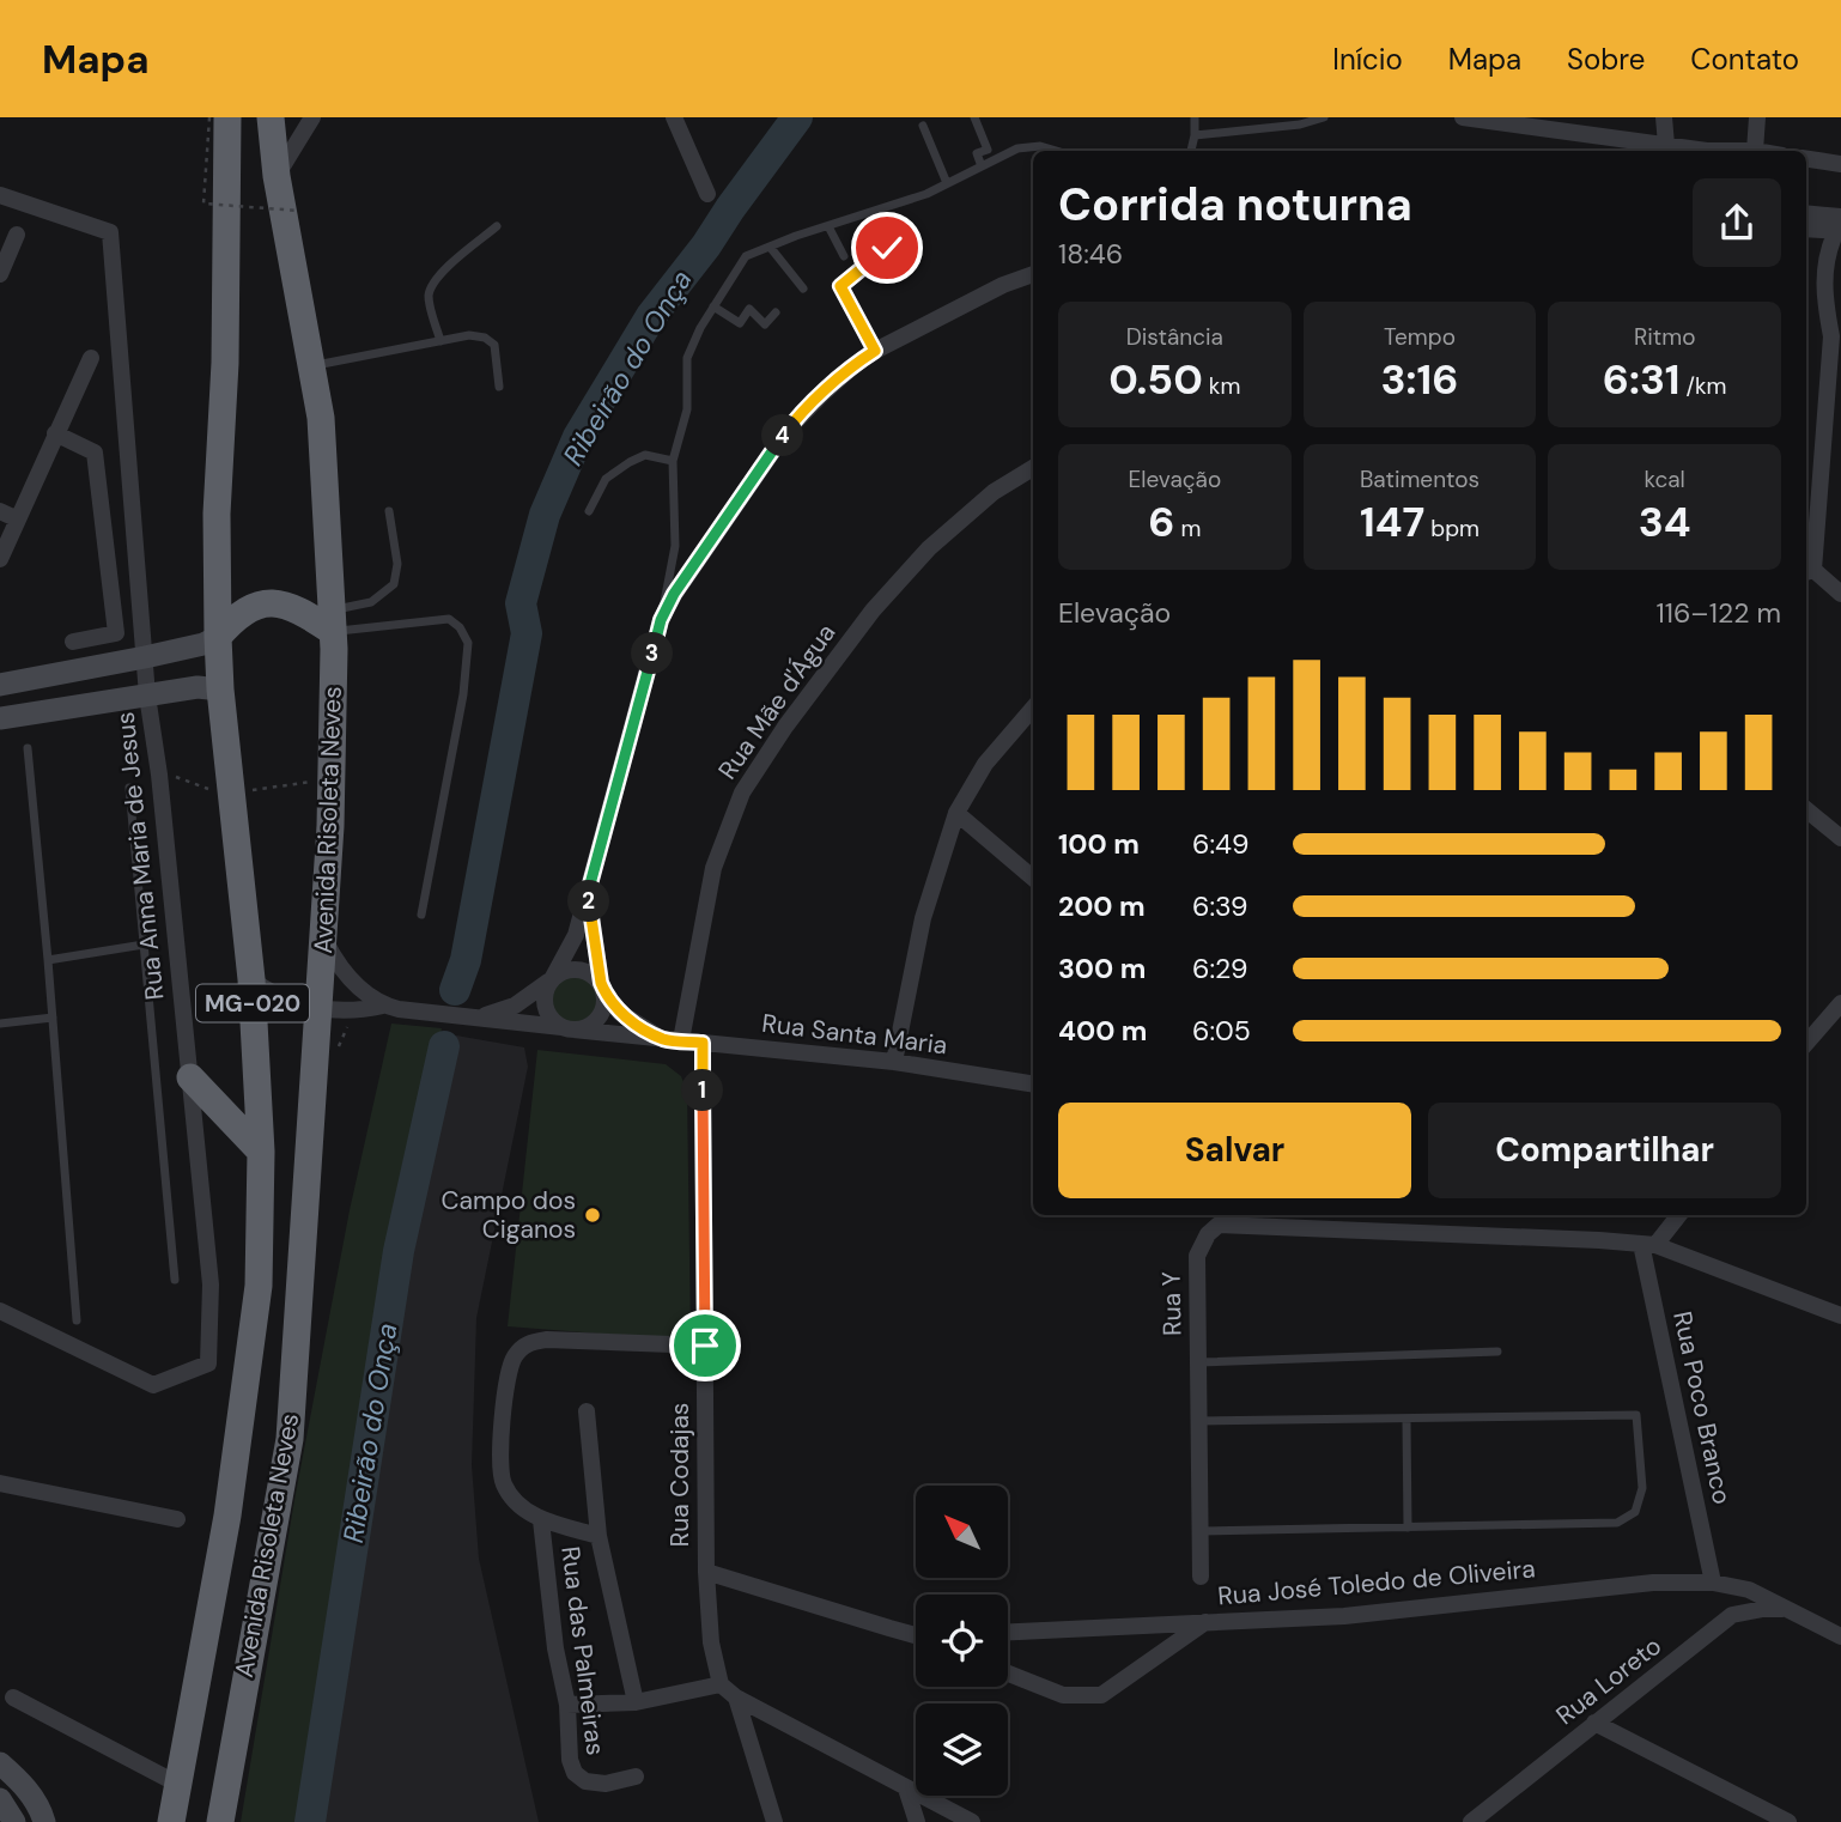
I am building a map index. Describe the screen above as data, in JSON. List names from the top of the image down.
{
  "streets": {
    "highway": ["Avenida Risoleta Neves", "MG-020"],
    "street": [
      "Rua Mãe d'Água",
      "Rua Anna Maria de Jesus",
      "Rua Santa Maria",
      "Rua Y",
      "Rua Poco Branco",
      "Rua Codajas",
      "Rua José Toledo de Oliveira",
      "Rua das Palmeiras",
      "Rua Loreto"
    ]
  },
  "crossings": [
    ["Rua Mãe d'Água", "Rua Santa Maria"],
    ["Avenida Risoleta Neves", "Rua Santa Maria"],
    ["Rua Santa Maria", "Rua Codajas"],
    ["Rua Y", "Rua Poco Branco"],
    ["Rua Poco Branco", "Rua José Toledo de Oliveira"]
  ],
  "water": ["Ribeirão do Onça"],
  "places": ["Campo dos Ciganos"],
  "north": "top left",
  "page": {
    "header": "Mapa",
    "nav": [
      "Início",
      "Mapa",
      "Sobre",
      "Contato"
    ],
    "heading": ["Corrida noturna", "18:46"],
    "stats": [
      ["Distância", "0.50 km"],
      ["Tempo", "3:16"],
      ["Ritmo", "6:31 /km"],
      ["Elevação", "6 m"],
      ["Batimentos", "147 bpm"],
      ["kcal", "34"]
    ],
    "pins": [
      "4",
      "3",
      "2",
      "1"
    ],
    "chart": ["Elevação", "116–122 m"],
    "list": [
      {
        "name": "100 m",
        "note": "6:49"
      },
      {
        "name": "200 m",
        "note": "6:39"
      },
      {
        "name": "300 m",
        "note": "6:29"
      },
      {
        "name": "400 m",
        "note": "6:05"
      }
    ],
    "buttons": ["Salvar", "Compartilhar"]
  }
}
